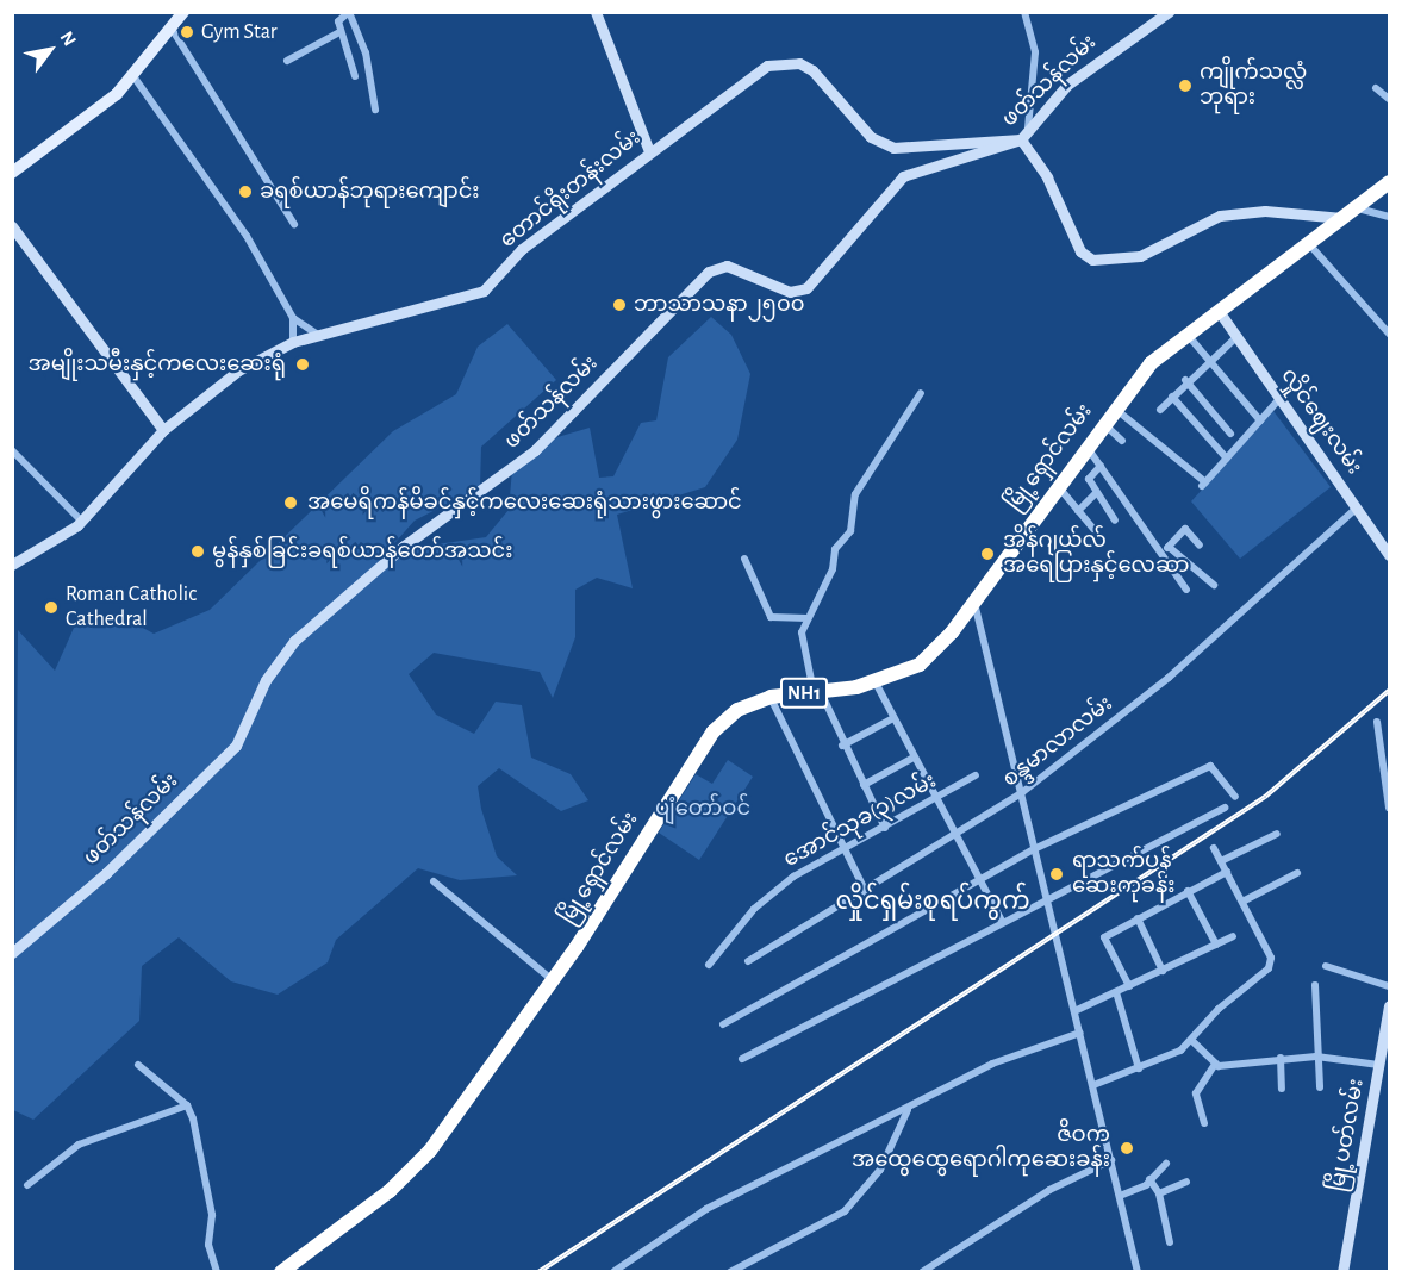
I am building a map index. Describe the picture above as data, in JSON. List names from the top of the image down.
{
  "streets": {
    "highway": ["မြို့ရှောင်လမ်း", "NH1"],
    "street": [
      "ဖတ်သန်လမ်း",
      "တောင်ရိုးတန်းလမ်း",
      "လှိုင်ဈေးလမ်း",
      "စန္ဒမာလာလမ်း",
      "အောင်သုခ(၃)လမ်း",
      "မြို့ပတ်လမ်း"
    ]
  },
  "crossings": [
    ["ဖတ်သန်လမ်း", "တောင်ရိုးတန်းလမ်း"],
    ["လှိုင်ဈေးလမ်း", "မြို့ရှောင်လမ်း"],
    ["လှိုင်ဈေးလမ်း", "စန္ဒမာလာလမ်း"]
  ],
  "districts": ["လှိုင်ရှမ်းစုရပ်ကွက်"],
  "parks": ["ပျံတော်ဝင်"],
  "places": [
    "Gym Star",
    "ကျိုက်သလ္လံ ဘုရား",
    "ခရစ်ယာန်ဘုရားကျောင်း",
    "ဘာသာသနာ၂၅၀၀",
    "အမျိုးသမီးနှင့်ကလေးဆေးရုံ",
    "အမေရိကန်မိခင်နှင့်ကလေးဆေးရုံသားဖွားဆောင်",
    "မွန်နှစ်ခြင်းခရစ်ယာန်တော်အသင်း",
    "အိန်ဂျယ်လ် အရေပြားနှင့်လေဆာ",
    "Roman Catholic Cathedral",
    "ရာသက်ပန် ဆေးကုခန်း",
    "ဇိဝက အထွေထွေရောဂါကုဆေးခန်း"
  ],
  "north": "top right"
}
